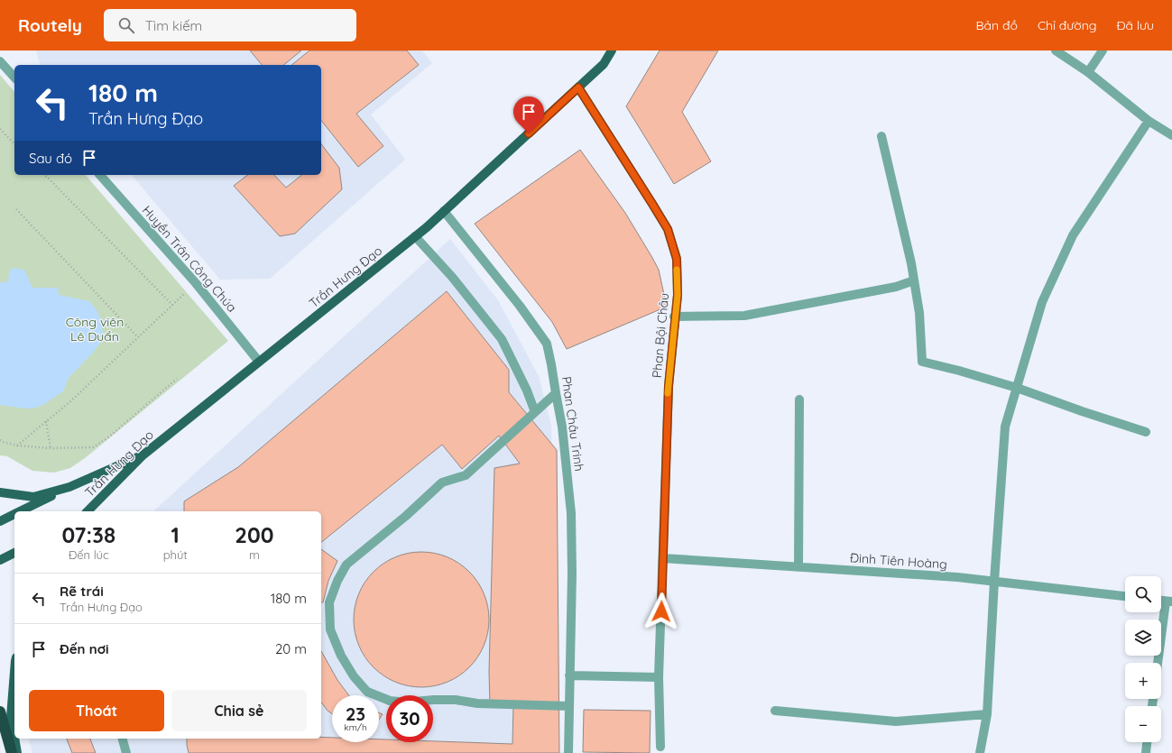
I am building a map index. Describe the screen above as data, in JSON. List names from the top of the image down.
{
  "streets": {
    "main road": ["Trần Hưng Đạo"],
    "street": [
      "Huyền Trân Công Chúa",
      "Phan Bội Châu",
      "Phan Châu Trinh",
      "Đinh Tiên Hoàng"
    ]
  },
  "crossings": [
    ["Huyền Trân Công Chúa", "Trần Hưng Đạo"],
    ["Trần Hưng Đạo", "Phan Bội Châu"],
    ["Trần Hưng Đạo", "Phan Châu Trinh"],
    ["Phan Bội Châu", "Đinh Tiên Hoàng"]
  ],
  "parks": ["Công viên Lê Duẩn"],
  "page": {
    "header": "Routely",
    "search": "Tìm kiếm",
    "nav": ["Bản đồ", "Chỉ đường", "Đã lưu"],
    "turn": ["180 m", "Trần Hưng Đạo"],
    "then": "Sau đó",
    "eta": [
      "07:38",
      "Đến lúc",
      "1",
      "phút",
      "200",
      "m"
    ],
    "list": [
      {
        "name": "Rẽ trái",
        "note": "Trần Hưng Đạo",
        "value": "180 m"
      },
      {
        "name": "Đến nơi",
        "value": "20 m"
      }
    ],
    "map_buttons": ["+", "−"],
    "buttons": ["Thoát", "Chia sẻ"],
    "speed": "23 km/h",
    "limit": "30"
  }
}
